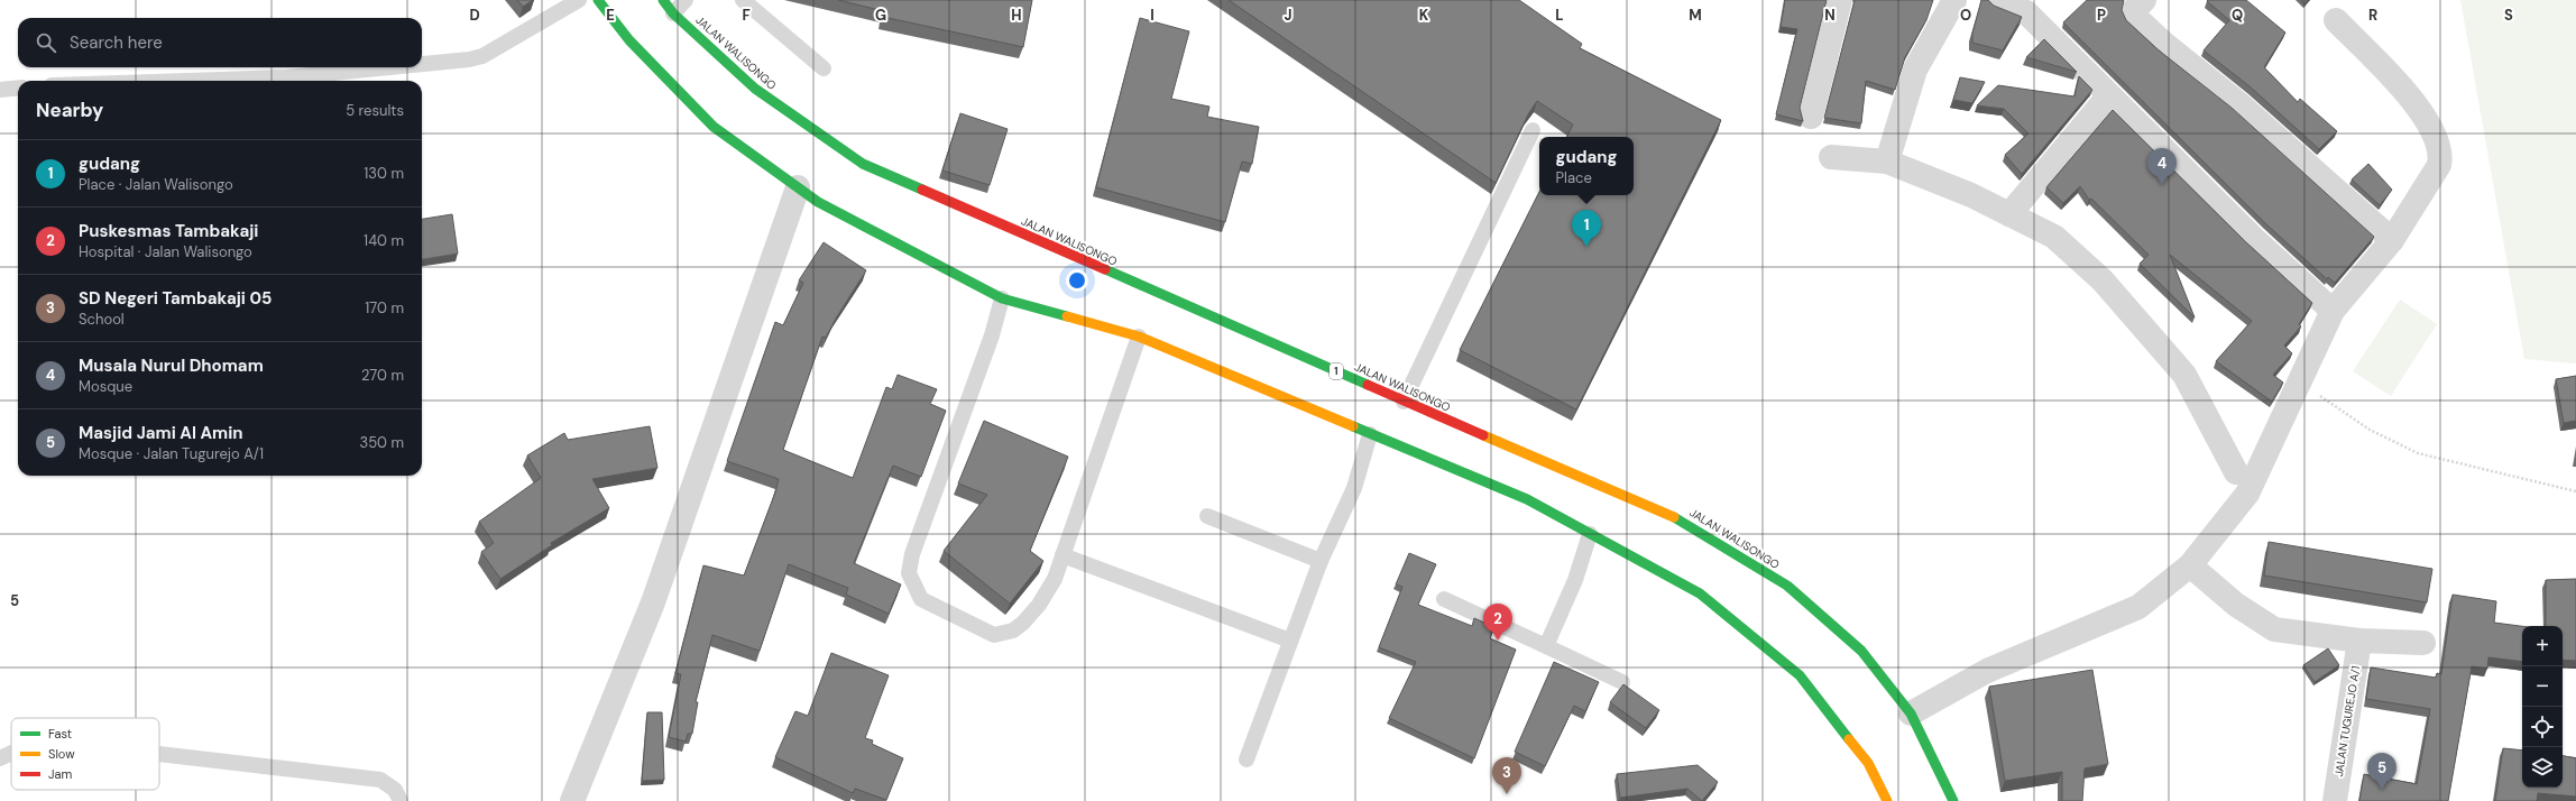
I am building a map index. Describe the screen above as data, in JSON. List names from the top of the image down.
{
  "streets": {
    "highway": ["JALAN WALISONGO", "1"],
    "street": ["JALAN TUGUREJO A/1"]
  },
  "legend": ["Fast", "Slow", "Jam"],
  "page": {
    "search": "Search here",
    "heading": ["Nearby", "5 results"],
    "popup": ["gudang", "Place"],
    "list": [
      {
        "mark": "1",
        "name": "gudang",
        "note": "Place · Jalan Walisongo",
        "value": "130 m"
      },
      {
        "mark": "2",
        "name": "Puskesmas Tambakaji",
        "note": "Hospital · Jalan Walisongo",
        "value": "140 m"
      },
      {
        "mark": "3",
        "name": "SD Negeri Tambakaji 05",
        "note": "School",
        "value": "170 m"
      },
      {
        "mark": "4",
        "name": "Musala Nurul Dhomam",
        "note": "Mosque",
        "value": "270 m"
      },
      {
        "mark": "5",
        "name": "Masjid Jami Al Amin",
        "note": "Mosque · Jalan Tugurejo A/1",
        "value": "350 m"
      }
    ],
    "pins": [
      "4",
      "1",
      "2",
      "5",
      "3"
    ],
    "map_buttons": ["+", "−"]
  },
  "grid": {
    "columns": [
      "D",
      "E",
      "F",
      "G",
      "H",
      "I",
      "J",
      "K",
      "L",
      "M",
      "N",
      "O",
      "P",
      "Q",
      "R",
      "S"
    ],
    "rows": ["5"]
  }
}
